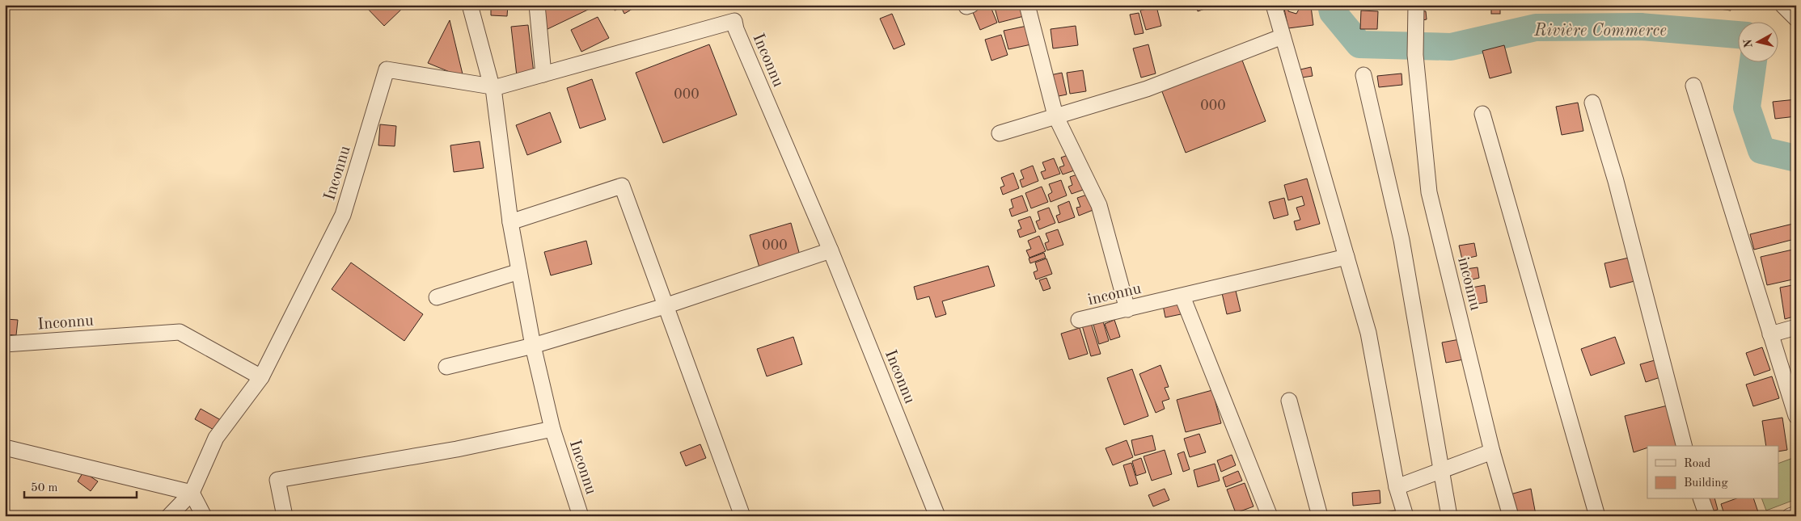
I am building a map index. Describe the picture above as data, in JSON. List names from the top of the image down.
{
  "streets": {
    "street": ["Inconnu", "inconnu"]
  },
  "water": ["Rivière Commerce"],
  "house_numbers": ["000", "000", "000"],
  "legend": ["Road", "Building"],
  "scale_bar": "50 m",
  "north": "left"
}
